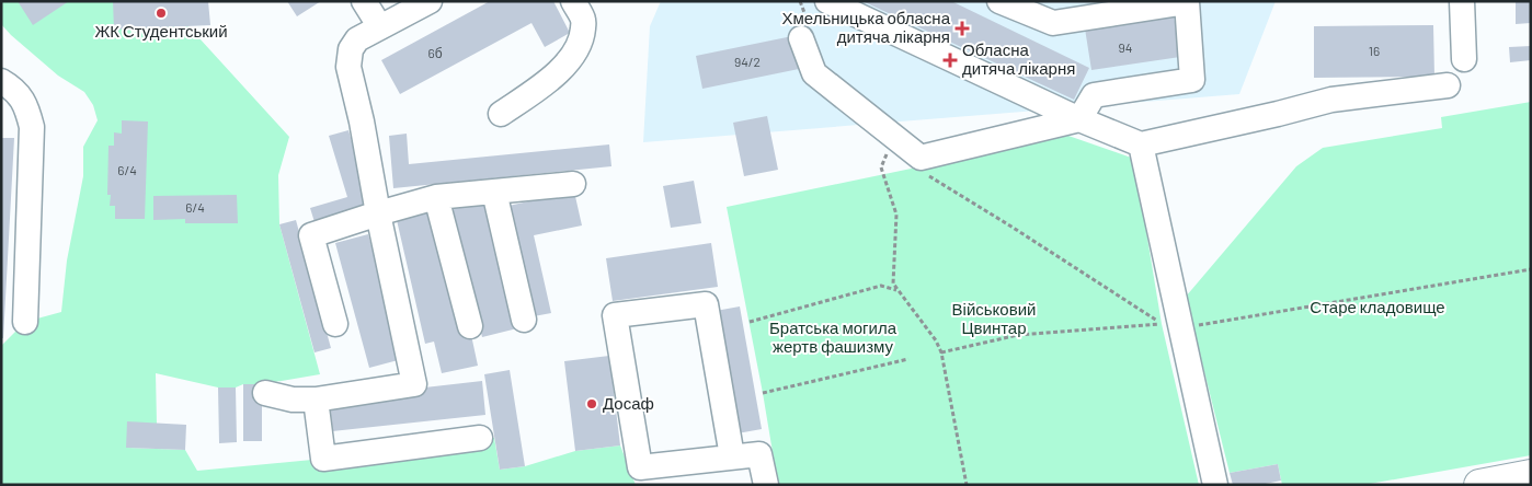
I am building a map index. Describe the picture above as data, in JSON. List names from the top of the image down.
{
  "parks": ["Старе кладовище", "Військовий Цвинтар", "Братська могила жертв фашизму"],
  "places": {
    "other": ["ЖК Студентський", "Досаф"],
    "health": ["Хмельницька обласна дитяча лікарня", "Обласна дитяча лікарня"]
  },
  "house_numbers": [
    "94",
    "16",
    "6б",
    "94/2",
    "6/4",
    "6/4"
  ]
}
